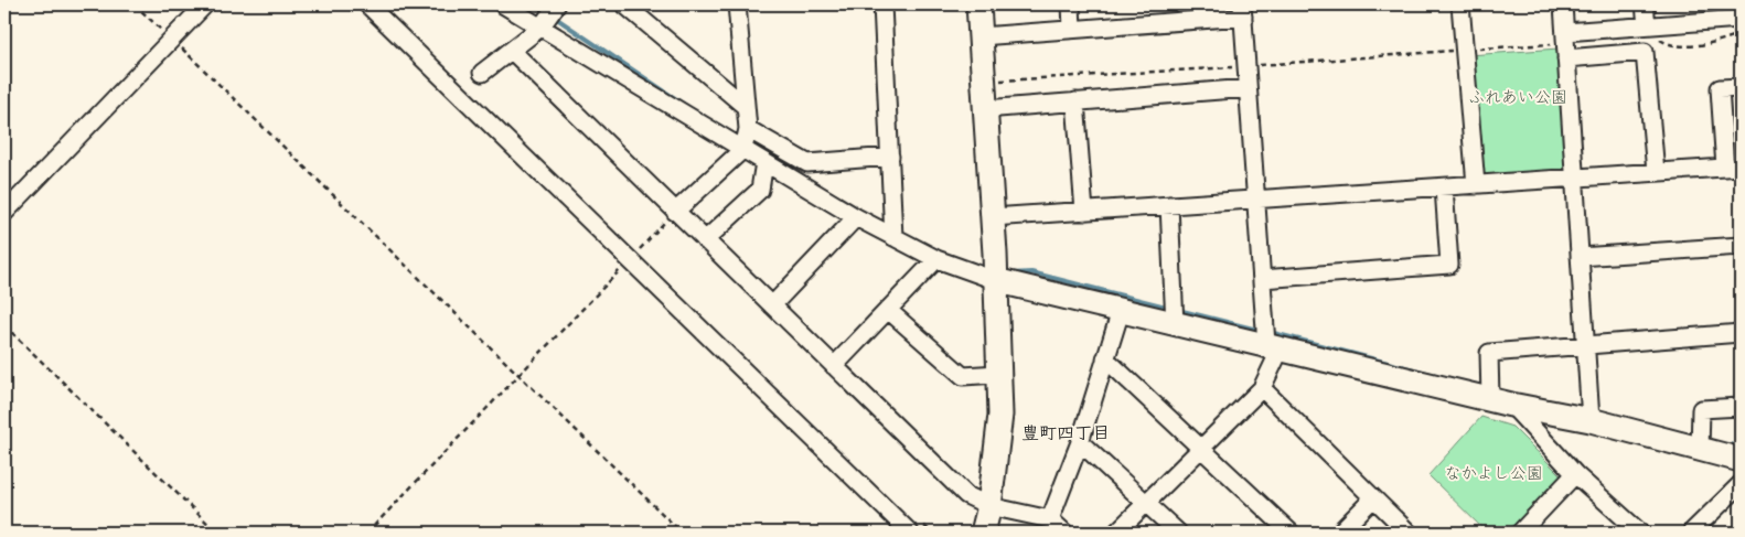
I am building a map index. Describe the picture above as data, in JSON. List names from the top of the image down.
{
  "districts": ["豊町四丁目"],
  "parks": ["ふれあい公園", "なかよし公園"]
}
